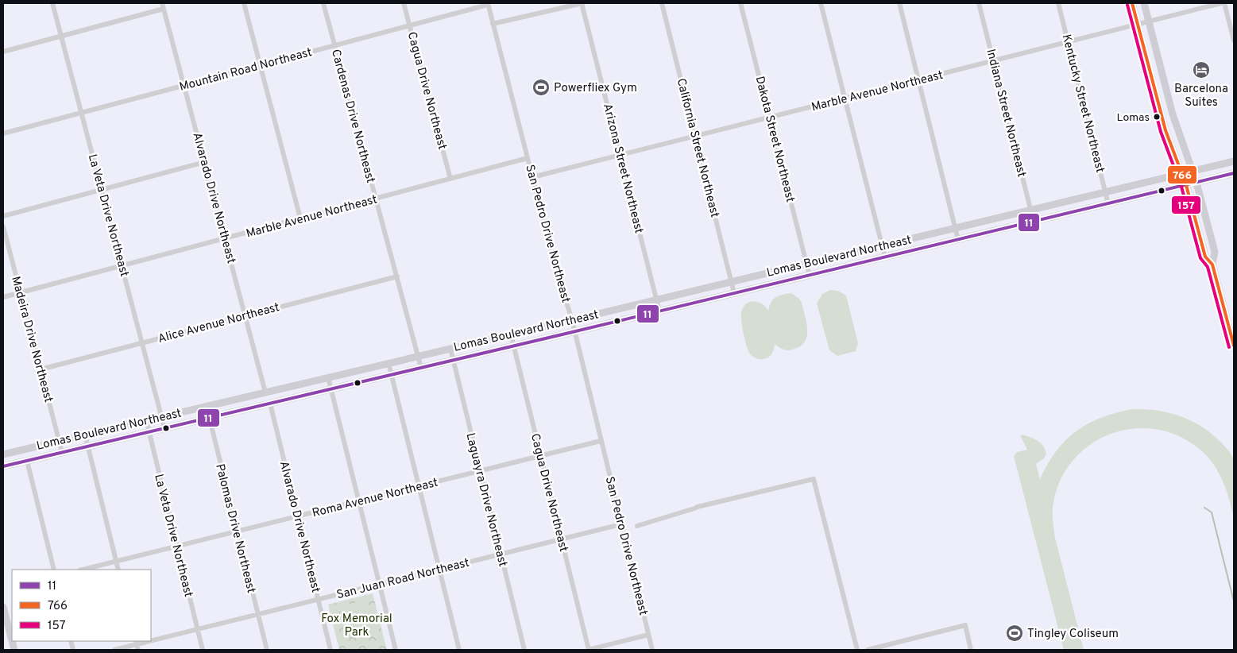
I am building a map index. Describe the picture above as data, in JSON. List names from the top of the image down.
{
  "streets": {
    "main road": ["Lomas Boulevard Northeast"],
    "street": [
      "Mountain Road Northeast",
      "Cagua Drive Northeast",
      "Marble Avenue Northeast",
      "Kentucky Street Northeast",
      "Indiana Street Northeast",
      "Cardenas Drive Northeast",
      "Dakota Street Northeast",
      "California Street Northeast",
      "Arizona Street Northeast",
      "Alvarado Drive Northeast",
      "La Veta Drive Northeast",
      "San Pedro Drive Northeast",
      "Alice Avenue Northeast",
      "Madeira Drive Northeast",
      "Roma Avenue Northeast",
      "Laguayra Drive Northeast",
      "Palomas Drive Northeast",
      "San Juan Road Northeast"
    ]
  },
  "crossings": [
    ["Mountain Road Northeast", "Cagua Drive Northeast"],
    ["Mountain Road Northeast", "Cardenas Drive Northeast"],
    ["Mountain Road Northeast", "Alvarado Drive Northeast"],
    ["Mountain Road Northeast", "La Veta Drive Northeast"],
    ["Mountain Road Northeast", "San Pedro Drive Northeast"],
    ["Cagua Drive Northeast", "Marble Avenue Northeast"],
    ["Cagua Drive Northeast", "Lomas Boulevard Northeast"],
    ["Cagua Drive Northeast", "Roma Avenue Northeast"],
    ["Cagua Drive Northeast", "San Juan Road Northeast"],
    ["Marble Avenue Northeast", "Kentucky Street Northeast"],
    ["Marble Avenue Northeast", "Indiana Street Northeast"],
    ["Marble Avenue Northeast", "Cardenas Drive Northeast"],
    ["Marble Avenue Northeast", "Dakota Street Northeast"],
    ["Marble Avenue Northeast", "California Street Northeast"],
    ["Marble Avenue Northeast", "Arizona Street Northeast"],
    ["Marble Avenue Northeast", "Alvarado Drive Northeast"],
    ["Marble Avenue Northeast", "La Veta Drive Northeast"],
    ["Marble Avenue Northeast", "San Pedro Drive Northeast"],
    ["Marble Avenue Northeast", "Madeira Drive Northeast"],
    ["Kentucky Street Northeast", "Lomas Boulevard Northeast"],
    ["Indiana Street Northeast", "Lomas Boulevard Northeast"],
    ["Cardenas Drive Northeast", "Lomas Boulevard Northeast"],
    ["Cardenas Drive Northeast", "Alice Avenue Northeast"],
    ["Dakota Street Northeast", "Lomas Boulevard Northeast"],
    ["California Street Northeast", "Lomas Boulevard Northeast"],
    ["Arizona Street Northeast", "Lomas Boulevard Northeast"],
    ["Alvarado Drive Northeast", "Lomas Boulevard Northeast"],
    ["Alvarado Drive Northeast", "Alice Avenue Northeast"],
    ["Alvarado Drive Northeast", "Roma Avenue Northeast"],
    ["Alvarado Drive Northeast", "San Juan Road Northeast"],
    ["La Veta Drive Northeast", "Lomas Boulevard Northeast"],
    ["La Veta Drive Northeast", "Alice Avenue Northeast"],
    ["La Veta Drive Northeast", "Roma Avenue Northeast"],
    ["La Veta Drive Northeast", "San Juan Road Northeast"],
    ["San Pedro Drive Northeast", "Lomas Boulevard Northeast"],
    ["San Pedro Drive Northeast", "Roma Avenue Northeast"],
    ["San Pedro Drive Northeast", "San Juan Road Northeast"],
    ["Lomas Boulevard Northeast", "Madeira Drive Northeast"],
    ["Lomas Boulevard Northeast", "Laguayra Drive Northeast"],
    ["Lomas Boulevard Northeast", "Palomas Drive Northeast"],
    ["Alice Avenue Northeast", "Madeira Drive Northeast"],
    ["Roma Avenue Northeast", "Laguayra Drive Northeast"],
    ["Roma Avenue Northeast", "Palomas Drive Northeast"],
    ["Laguayra Drive Northeast", "San Juan Road Northeast"],
    ["Palomas Drive Northeast", "San Juan Road Northeast"]
  ],
  "parks": ["Fox Memorial Park"],
  "places": {
    "hotel": ["Barcelona Suites"],
    "sports": ["Powerfliex Gym", "Tingley Coliseum"],
    "other": ["Lomas"]
  },
  "lines": ["transit line 766", "transit line 157", "transit line 11"],
  "legend": ["11", "766", "157"]
}
